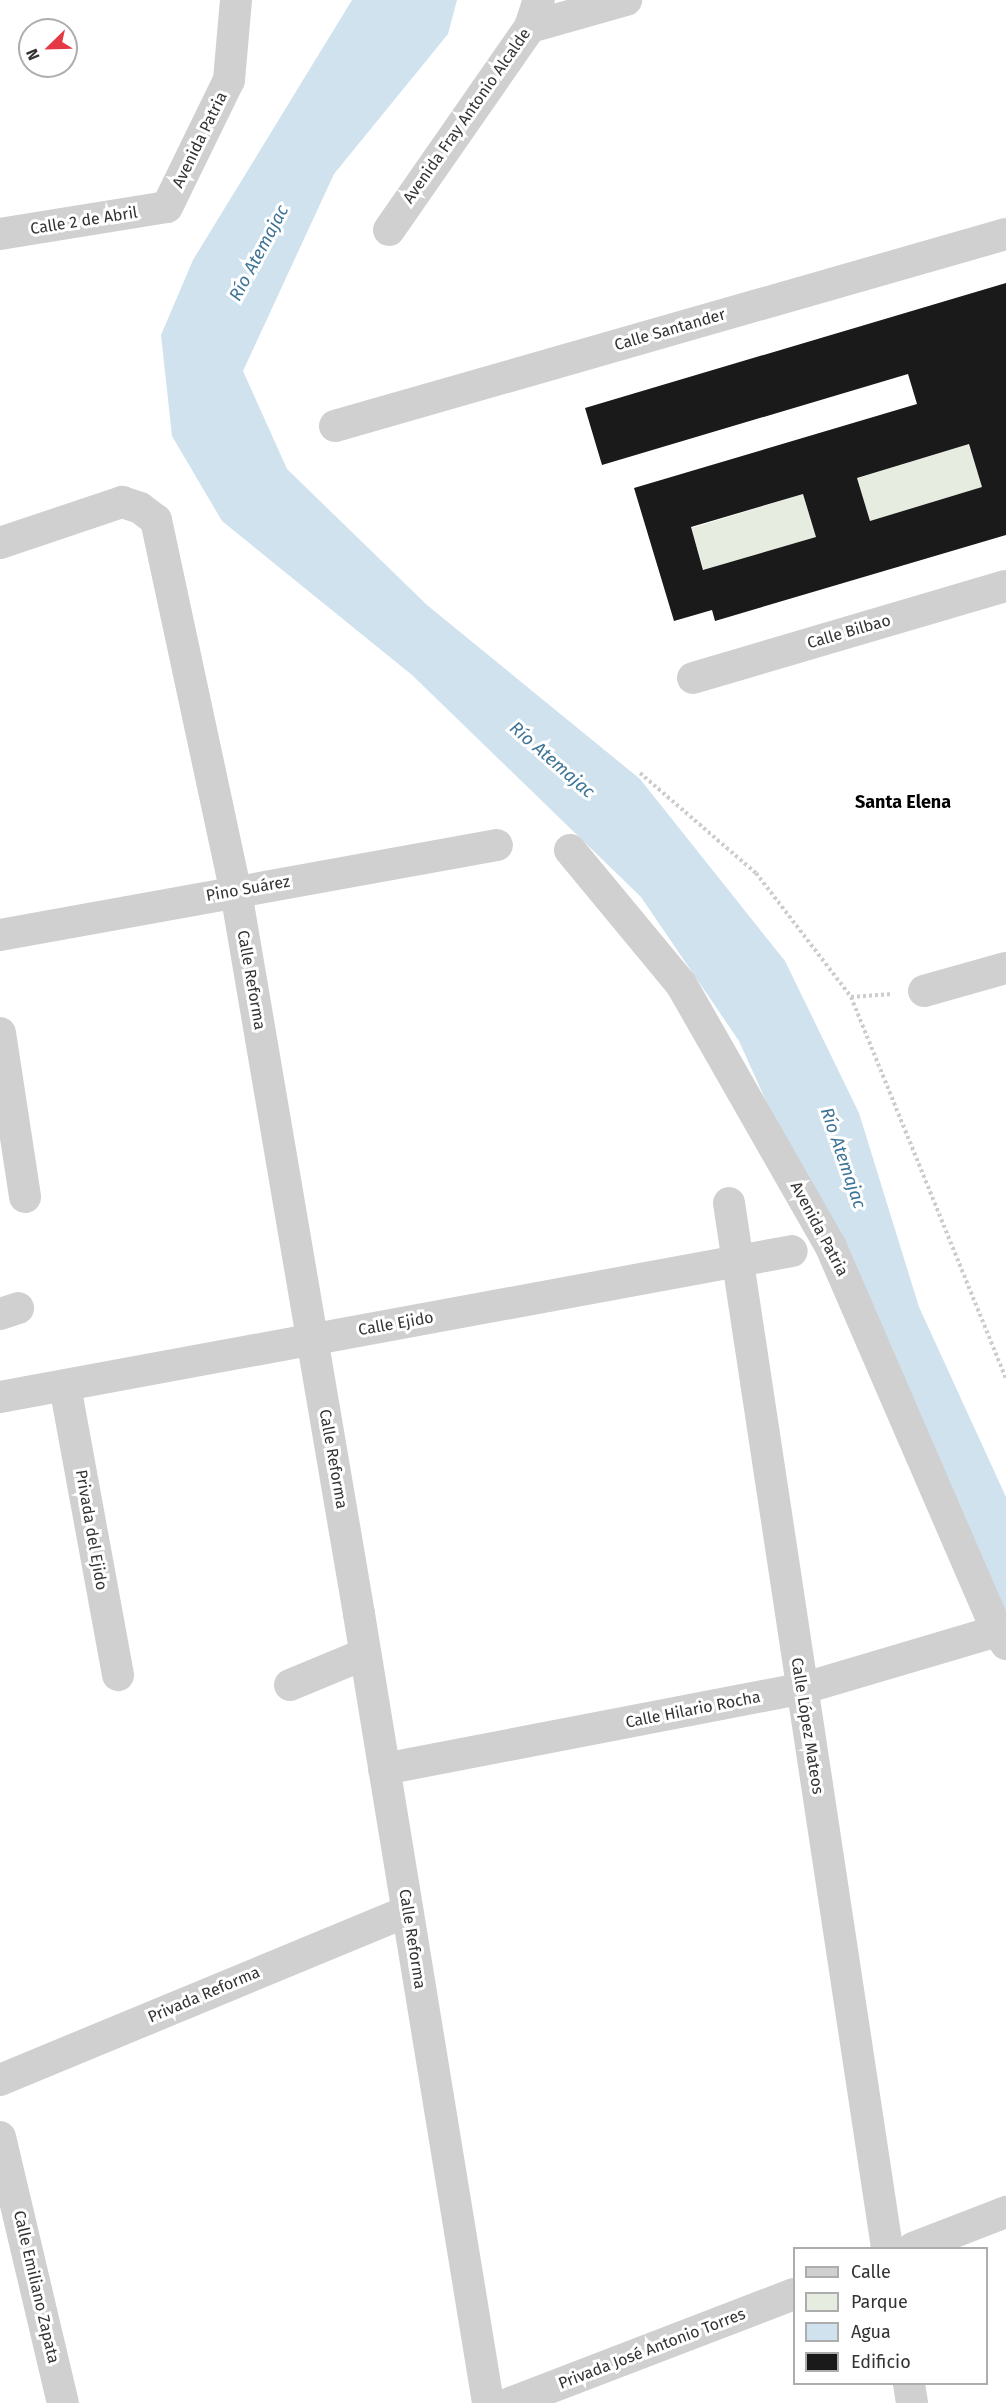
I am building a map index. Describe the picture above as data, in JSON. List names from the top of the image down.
{
  "streets": {
    "street": [
      "Avenida Fray Antonio Alcalde",
      "Avenida Patria",
      "Calle 2 de Abril",
      "Calle Santander",
      "Calle Bilbao",
      "Pino Suárez",
      "Calle Reforma",
      "Calle Ejido",
      "Privada del Ejido",
      "Calle Hilario Rocha",
      "Calle López Mateos",
      "Privada Reforma",
      "Calle Emiliano Zapata",
      "Privada José Antonio Torres"
    ]
  },
  "crossings": [
    ["Avenida Patria", "Calle 2 de Abril"],
    ["Avenida Patria", "Calle Hilario Rocha"],
    ["Pino Suárez", "Calle Reforma"],
    ["Calle Reforma", "Calle Ejido"],
    ["Calle Reforma", "Calle Hilario Rocha"],
    ["Calle Reforma", "Privada Reforma"],
    ["Calle Ejido", "Privada del Ejido"],
    ["Calle Ejido", "Calle López Mateos"],
    ["Calle Hilario Rocha", "Calle López Mateos"]
  ],
  "districts": ["Santa Elena"],
  "water": ["Río Atemajac"],
  "legend": [
    "Calle",
    "Parque",
    "Agua",
    "Edificio"
  ],
  "north": "bottom left"
}
